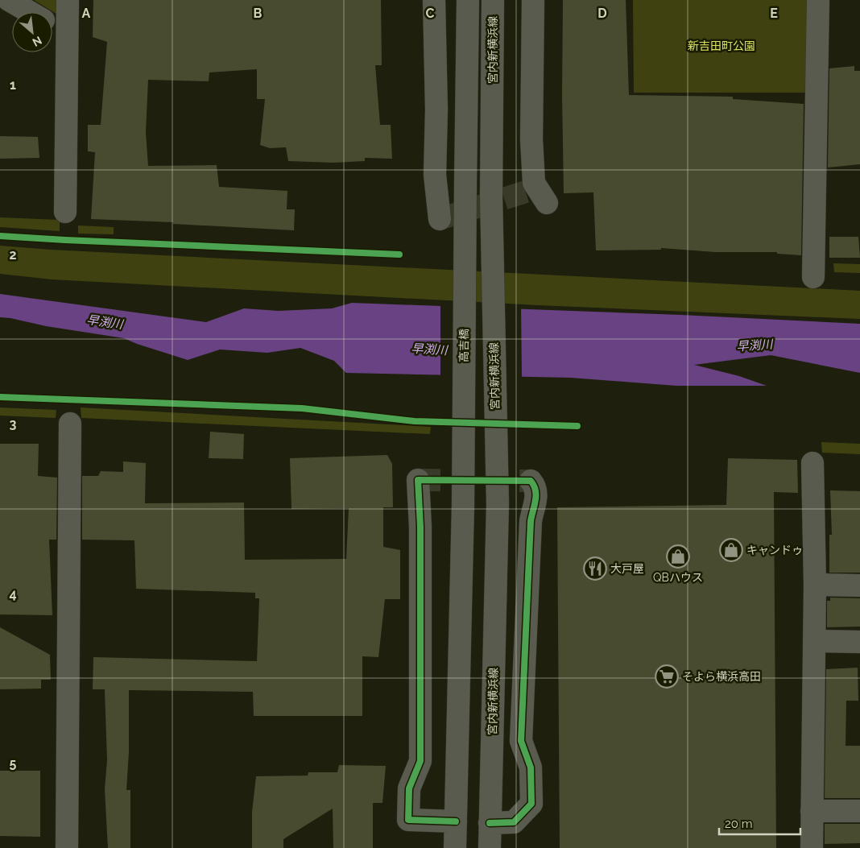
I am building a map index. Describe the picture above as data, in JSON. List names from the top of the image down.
{
  "streets": {
    "street": ["宮内新横浜線", "高吉橋"]
  },
  "water": ["早渕川"],
  "parks": ["新吉田町公園"],
  "places": {
    "shop": ["キャンドゥ", "QBハウス"],
    "restaurant": ["大戸屋"],
    "supermarket": ["そよら横浜高田"]
  },
  "scale_bar": "20 m",
  "north": "bottom right",
  "grid": {
    "columns": [
      "A",
      "B",
      "C",
      "D",
      "E"
    ],
    "rows": [
      "1",
      "2",
      "3",
      "4",
      "5"
    ]
  }
}
